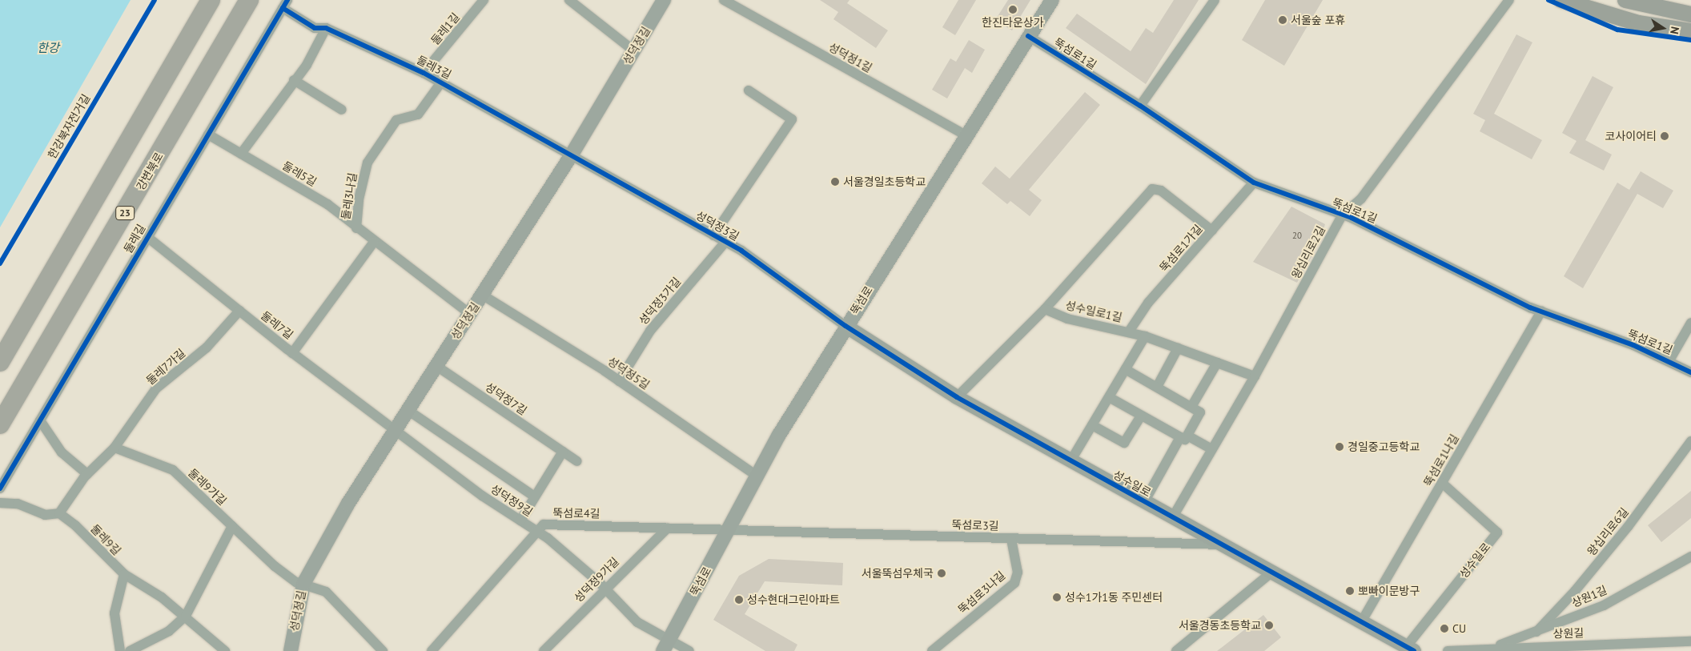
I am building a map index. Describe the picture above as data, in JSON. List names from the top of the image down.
{
  "streets": {
    "highway": ["강변북로", "23"],
    "street": [
      "둘레1길",
      "성덕정길",
      "뚝섬로1길",
      "성덕정1길",
      "둘레3길",
      "둘레5길",
      "둘레3나길",
      "성덕정3길",
      "둘레길",
      "뚝섬로1가길",
      "왕십리로2길",
      "뚝섬로",
      "성덕정3가길",
      "성수일로1길",
      "둘레7길",
      "둘레7가길",
      "성덕정5길",
      "성덕정7길",
      "뚝섬로1나길",
      "성수일로",
      "둘레9가길",
      "성덕정9길",
      "뚝섬로4길",
      "뚝섬로3길",
      "왕십리로6길",
      "둘레9길",
      "성덕정9가길",
      "뚝섬로3나길",
      "상원1길",
      "상원길"
    ],
    "cycle path": ["한강북자전거길"]
  },
  "crossings": [
    ["둘레1길", "둘레3길"],
    ["성덕정길", "둘레3길"],
    ["성덕정길", "둘레5길"],
    ["성덕정길", "성덕정3길"],
    ["성덕정길", "둘레7길"],
    ["성덕정길", "성덕정5길"],
    ["성덕정길", "성덕정7길"],
    ["성덕정길", "둘레9가길"],
    ["성덕정길", "성덕정9길"],
    ["뚝섬로1길", "뚝섬로1가길"],
    ["뚝섬로1길", "왕십리로2길"],
    ["뚝섬로1길", "뚝섬로"],
    ["뚝섬로1길", "뚝섬로1나길"],
    ["성덕정1길", "뚝섬로"],
    ["둘레3길", "둘레3나길"],
    ["둘레3길", "성덕정3길"],
    ["둘레3길", "둘레길"],
    ["둘레5길", "둘레3나길"],
    ["둘레5길", "둘레길"],
    ["성덕정3길", "뚝섬로"],
    ["성덕정3길", "성덕정3가길"],
    ["성덕정3길", "성수일로"],
    ["둘레길", "둘레7길"],
    ["뚝섬로1가길", "성수일로1길"],
    ["왕십리로2길", "성수일로1길"],
    ["왕십리로2길", "성수일로"],
    ["뚝섬로", "성덕정5길"],
    ["뚝섬로", "성수일로"],
    ["뚝섬로", "성덕정9길"],
    ["뚝섬로", "뚝섬로4길"],
    ["뚝섬로", "뚝섬로3길"],
    ["성덕정3가길", "성덕정5길"],
    ["둘레7길", "둘레7가길"],
    ["둘레7길", "성덕정9길"],
    ["둘레7가길", "둘레9가길"],
    ["뚝섬로1나길", "성수일로"],
    ["성수일로", "뚝섬로3길"],
    ["성덕정9길", "뚝섬로4길"],
    ["성덕정9길", "성덕정9가길"],
    ["뚝섬로4길", "뚝섬로3길"],
    ["뚝섬로4길", "성덕정9가길"],
    ["뚝섬로3길", "뚝섬로3나길"],
    ["왕십리로6길", "상원1길"],
    ["상원1길", "상원길"]
  ],
  "water": ["한강"],
  "places": [
    "한진타운상가",
    "서울숲 포휴",
    "코사이어티",
    "서울경일초등학교",
    "경일중고등학교",
    "서울뚝섬우체국",
    "뽀빠이문방구",
    "성수1가1동 주민센터",
    "성수현대그린아파트",
    "서울경동초등학교",
    "CU"
  ],
  "house_numbers": ["20"],
  "north": "right"
}
